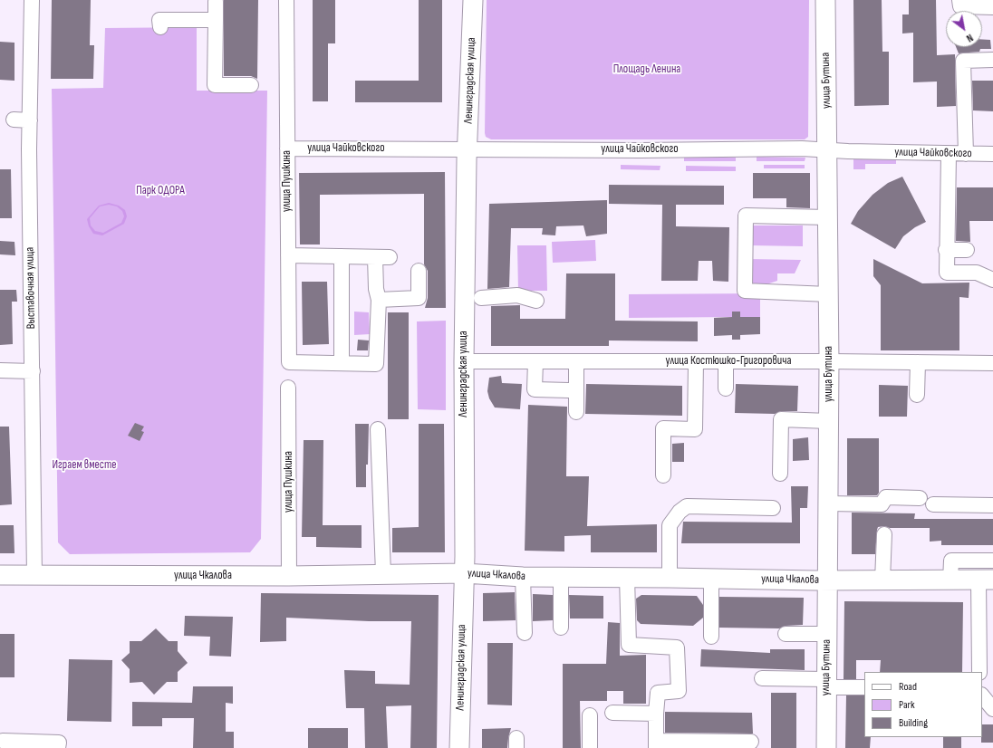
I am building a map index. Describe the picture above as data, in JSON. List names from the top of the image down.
{
  "streets": {
    "main road": ["Ленинградская улица", "улица Бутина", "улица Чкалова"],
    "street": [
      "улица Чайковского",
      "улица Пушкина",
      "Выставочная улица",
      "улица Костюшко-Григоровича"
    ]
  },
  "crossings": [
    ["Ленинградская улица", "улица Чайковского"],
    ["Ленинградская улица", "улица Костюшко-Григоровича"],
    ["Ленинградская улица", "улица Чкалова"],
    ["улица Бутина", "улица Чайковского"],
    ["улица Бутина", "улица Костюшко-Григоровича"],
    ["улица Бутина", "улица Чкалова"],
    ["улица Чайковского", "улица Пушкина"],
    ["улица Пушкина", "улица Чкалова"],
    ["Выставочная улица", "улица Чкалова"]
  ],
  "parks": ["Площадь Ленина", "Парк ОДОРА", "Играем вместе"],
  "legend": ["Road", "Park", "Building"],
  "north": "bottom right"
}
